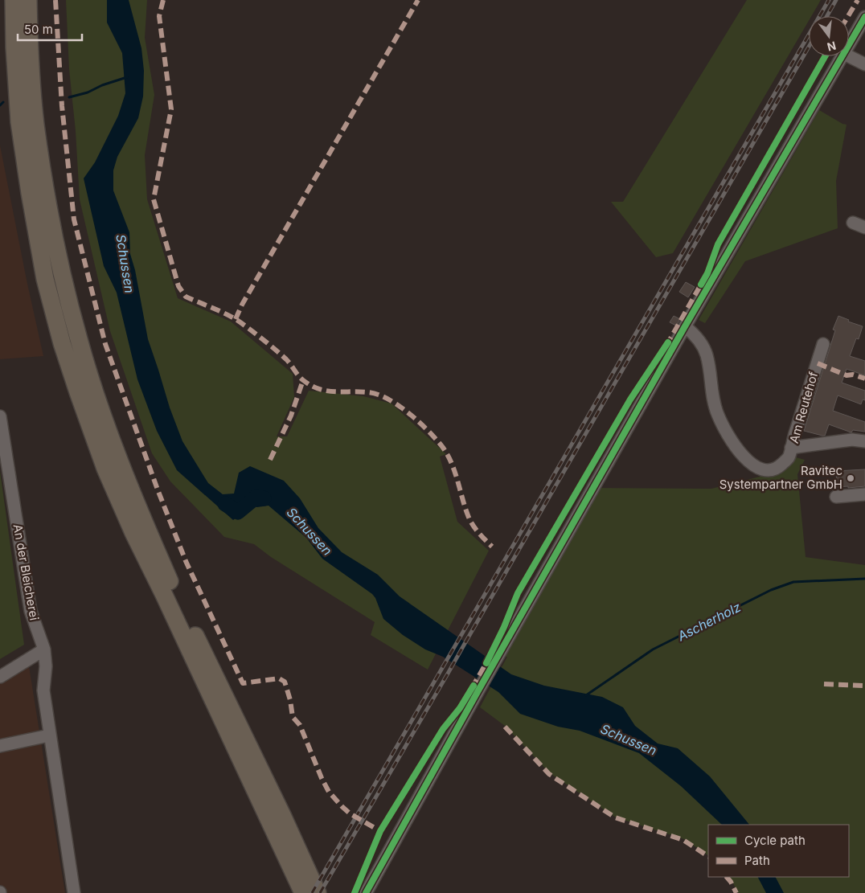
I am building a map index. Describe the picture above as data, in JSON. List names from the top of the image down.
{
  "streets": {
    "street": ["Am Reutehof", "An der Bleicherei"]
  },
  "water": ["Schussen", "Ascherholz"],
  "places": ["Ravitec Systempartner GmbH"],
  "legend": ["Cycle path", "Path"],
  "scale_bar": "50 m",
  "north": "bottom"
}
